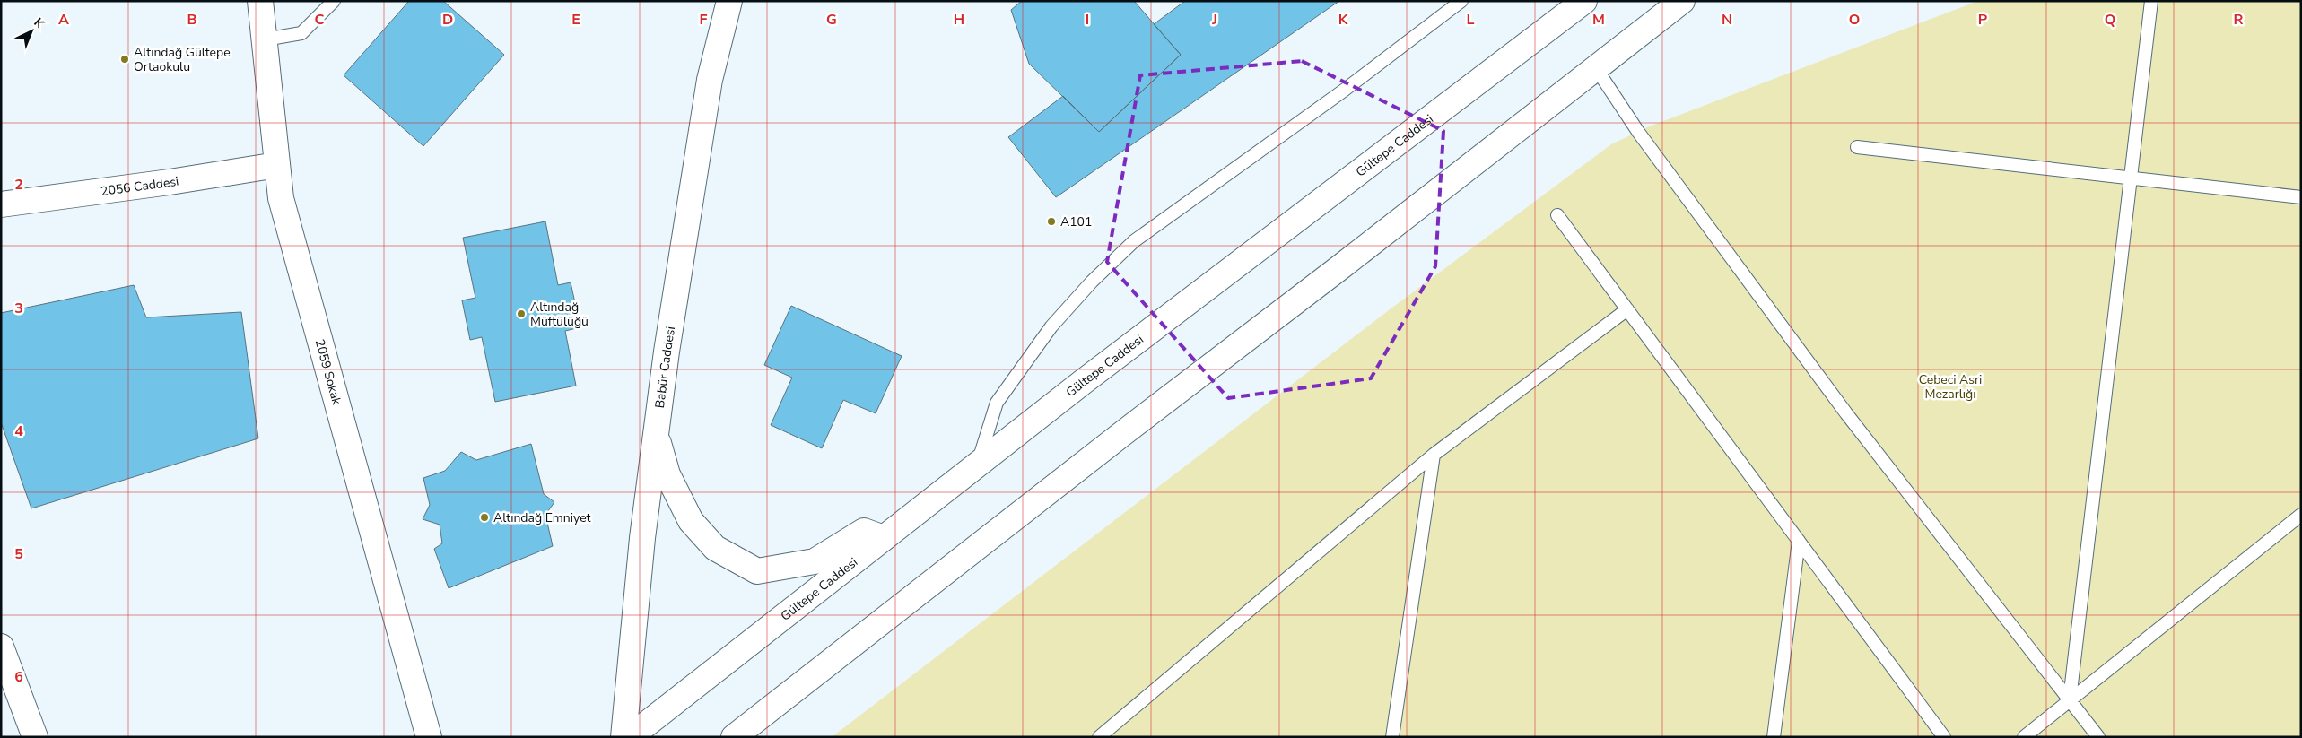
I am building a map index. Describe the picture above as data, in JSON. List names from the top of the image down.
{
  "streets": {
    "main road": [
      "Gültepe Caddesi",
      "2056 Caddesi",
      "Babür Caddesi",
      "2059 Sokak"
    ]
  },
  "crossings": [
    ["2056 Caddesi", "2059 Sokak"]
  ],
  "parks": ["Cebeci Asri Mezarlığı"],
  "places": [
    "Altındağ Gültepe Ortaokulu",
    "A101",
    "Altındağ Müftülüğü",
    "Altındağ Emniyet"
  ],
  "north": "top right",
  "grid": {
    "columns": [
      "A",
      "B",
      "C",
      "D",
      "E",
      "F",
      "G",
      "H",
      "I",
      "J",
      "K",
      "L",
      "M",
      "N",
      "O",
      "P",
      "Q",
      "R"
    ],
    "rows": [
      "2",
      "3",
      "4",
      "5",
      "6"
    ]
  }
}
